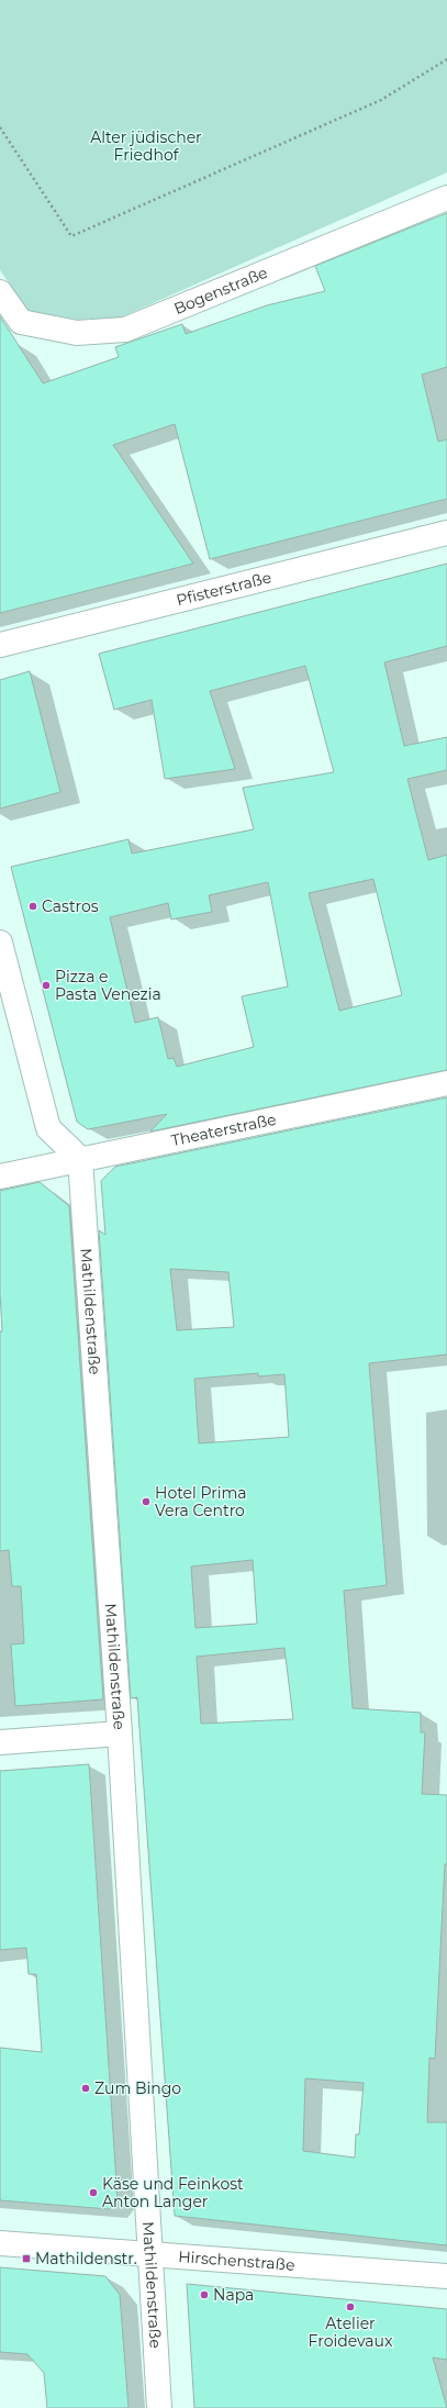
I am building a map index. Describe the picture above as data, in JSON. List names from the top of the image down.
{
  "streets": {
    "street": [
      "Bogenstraße",
      "Pfisterstraße",
      "Theaterstraße",
      "Mathildenstraße",
      "Hirschenstraße"
    ]
  },
  "crossings": [
    ["Theaterstraße", "Mathildenstraße"],
    ["Mathildenstraße", "Hirschenstraße"]
  ],
  "parks": ["Alter jüdischer Friedhof"],
  "places": {
    "other": [
      "Castros",
      "Pizza e Pasta Venezia",
      "Hotel Prima Vera Centro",
      "Zum Bingo",
      "Käse und Feinkost Anton Langer",
      "Napa",
      "Atelier Froidevaux"
    ],
    "transit": ["Mathildenstr."]
  }
}
